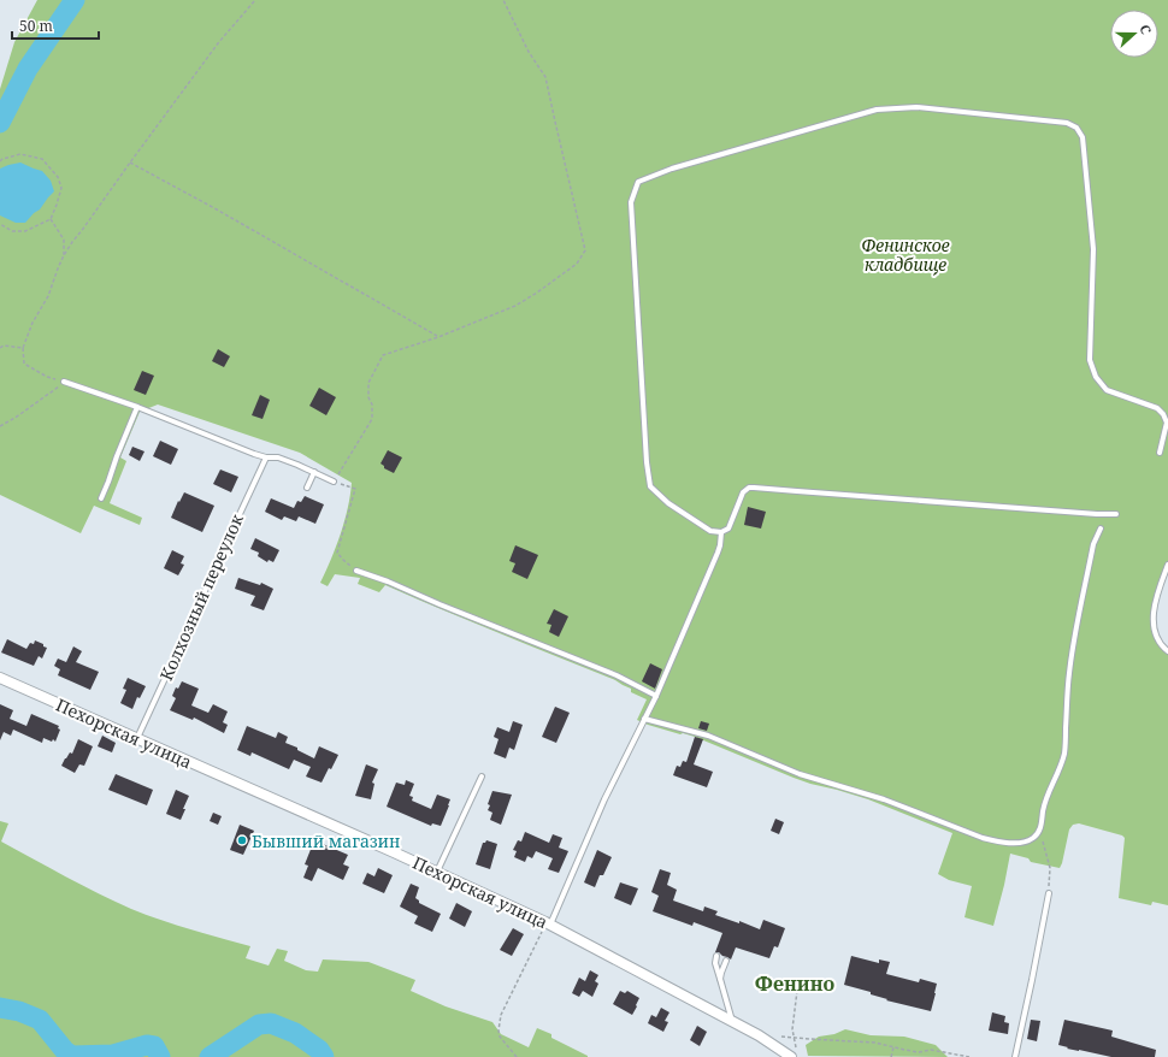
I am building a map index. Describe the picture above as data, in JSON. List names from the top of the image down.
{
  "streets": {
    "street": ["Пехорская улица"],
    "lane": ["Колхозный переулок"]
  },
  "crossings": [
    ["Колхозный переулок", "Пехорская улица"]
  ],
  "districts": ["Фенино"],
  "parks": ["Фенинское кладбище"],
  "places": ["Бывший магазин"],
  "scale_bar": "50 m",
  "north": "right"
}
